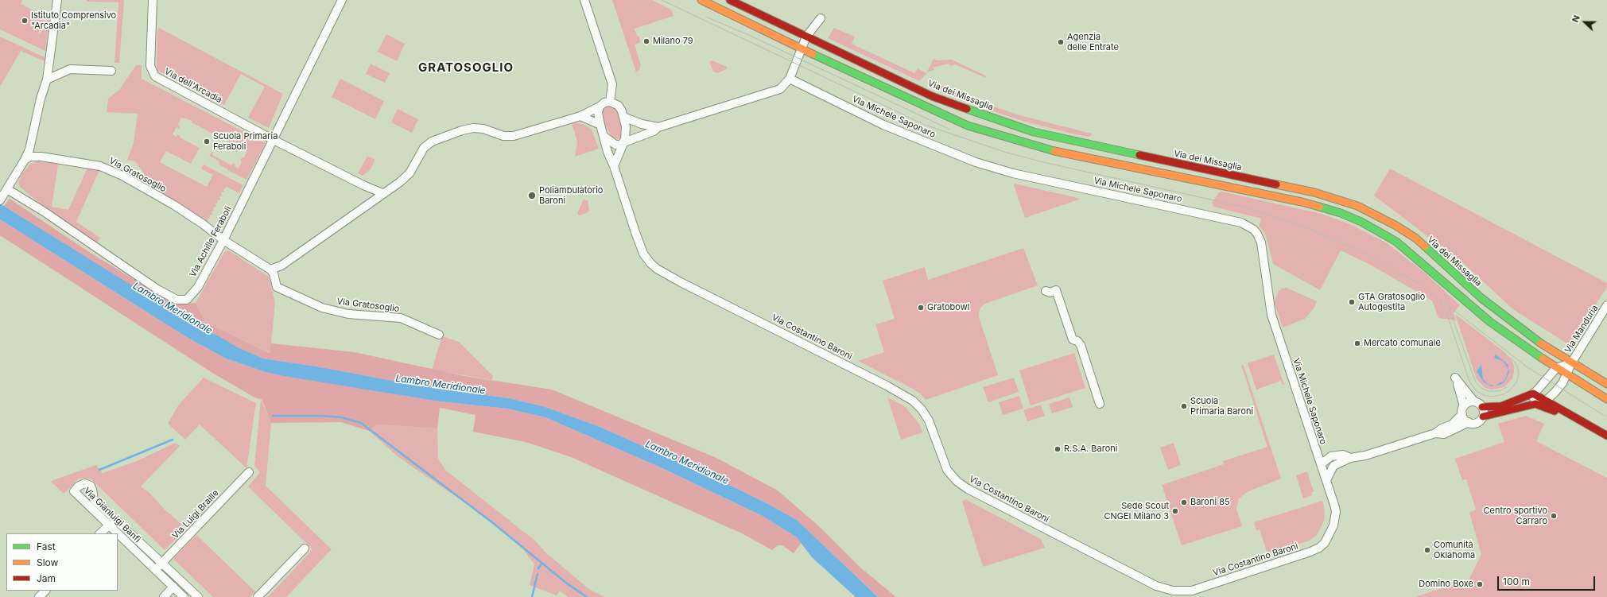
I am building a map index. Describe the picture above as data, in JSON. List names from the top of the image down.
{
  "streets": {
    "main road": ["Via dei Missaglia"],
    "street": [
      "Via dell'Arcadia",
      "Via Michele Saponaro",
      "Via Gratosoglio",
      "Via Achille Feraboli",
      "Via Manduria",
      "Via Costantino Baroni",
      "Via Luigi Braille",
      "Via Gianluigi Banfi"
    ]
  },
  "crossings": [
    ["Via dell'Arcadia", "Via Achille Feraboli"],
    ["Via dei Missaglia", "Via Manduria"],
    ["Via Michele Saponaro", "Via Costantino Baroni"],
    ["Via Gratosoglio", "Via Achille Feraboli"],
    ["Via Luigi Braille", "Via Gianluigi Banfi"]
  ],
  "districts": ["GRATOSOGLIO"],
  "water": ["Lambro Meridionale"],
  "places": [
    "Istituto Comprensivo \"Arcadia\"",
    "Milano 79",
    "Agenzia delle Entrate",
    "Scuola Primaria Feraboli",
    "Poliambulatorio Baroni",
    "GTA Gratosoglio Autogestita",
    "Gratobowl",
    "Mercato comunale",
    "Scuola Primaria Baroni",
    "R.S.A. Baroni",
    "Baroni 85",
    "Sede Scout CNGEI Milano 3",
    "Centro sportivo Carraro",
    "Comunità Oklahoma",
    "Domino Boxe"
  ],
  "legend": ["Fast", "Slow", "Jam"],
  "scale_bar": "100 m",
  "north": "left"
}
